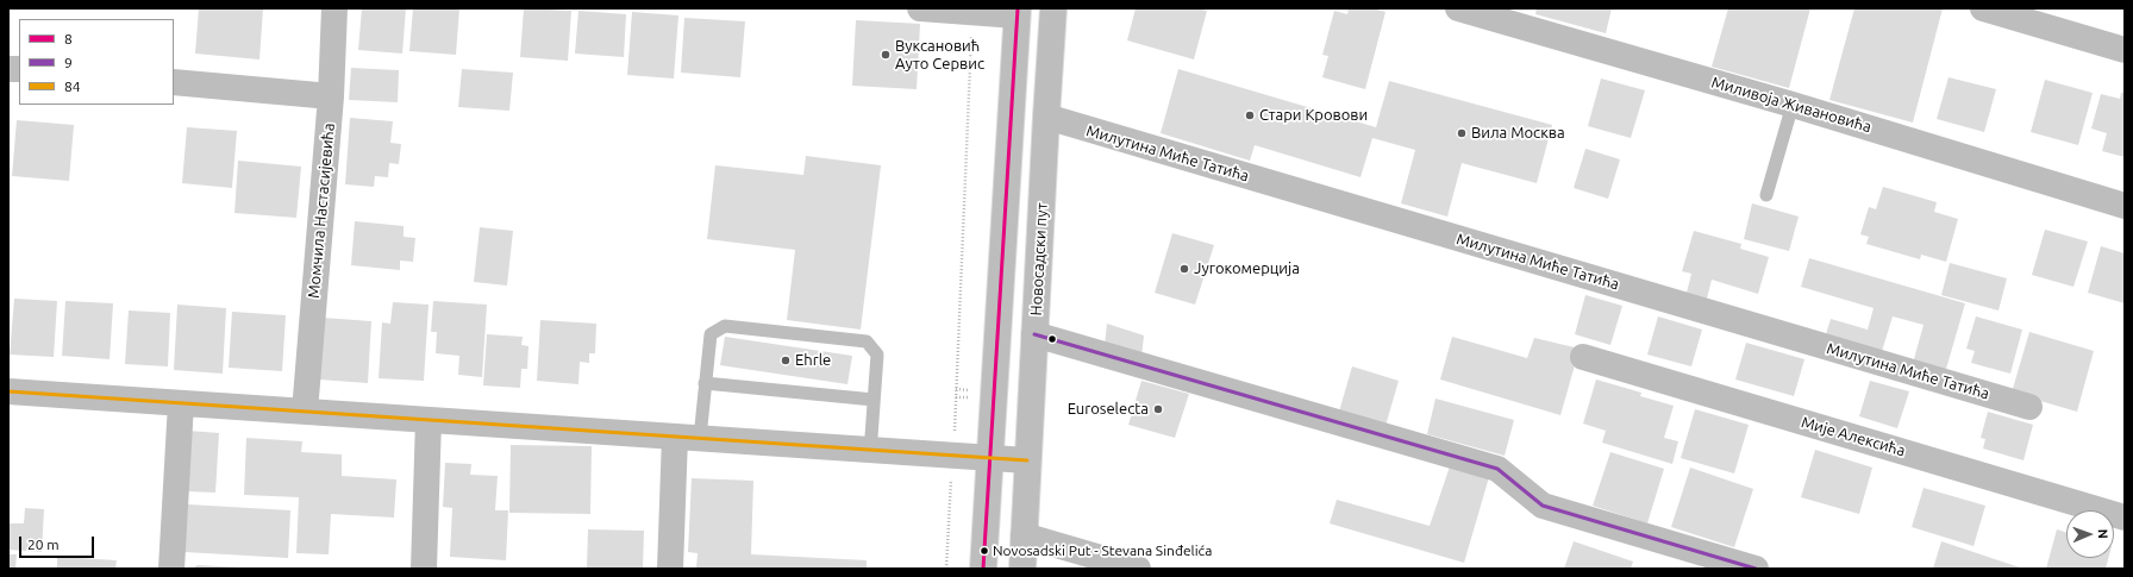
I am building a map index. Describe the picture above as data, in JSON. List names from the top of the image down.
{
  "streets": {
    "street": [
      "Миливоја Живановића",
      "Милутина Миће Татића",
      "Момчила Настасијевића",
      "Новосадски пут",
      "Мије Алексића"
    ]
  },
  "crossings": [
    ["Милутина Миће Татића", "Новосадски пут"]
  ],
  "places": [
    "Вуксановић Ауто Сервис",
    "Стари Кровови",
    "Вила Москва",
    "Југокомерција",
    "Ehrle",
    "Euroselecta",
    "Novosadski Put - Stevana Sinđelića"
  ],
  "lines": ["transit line 8", "transit line 9", "transit line 84"],
  "legend": ["8", "9", "84"],
  "scale_bar": "20 m",
  "north": "right"
}
